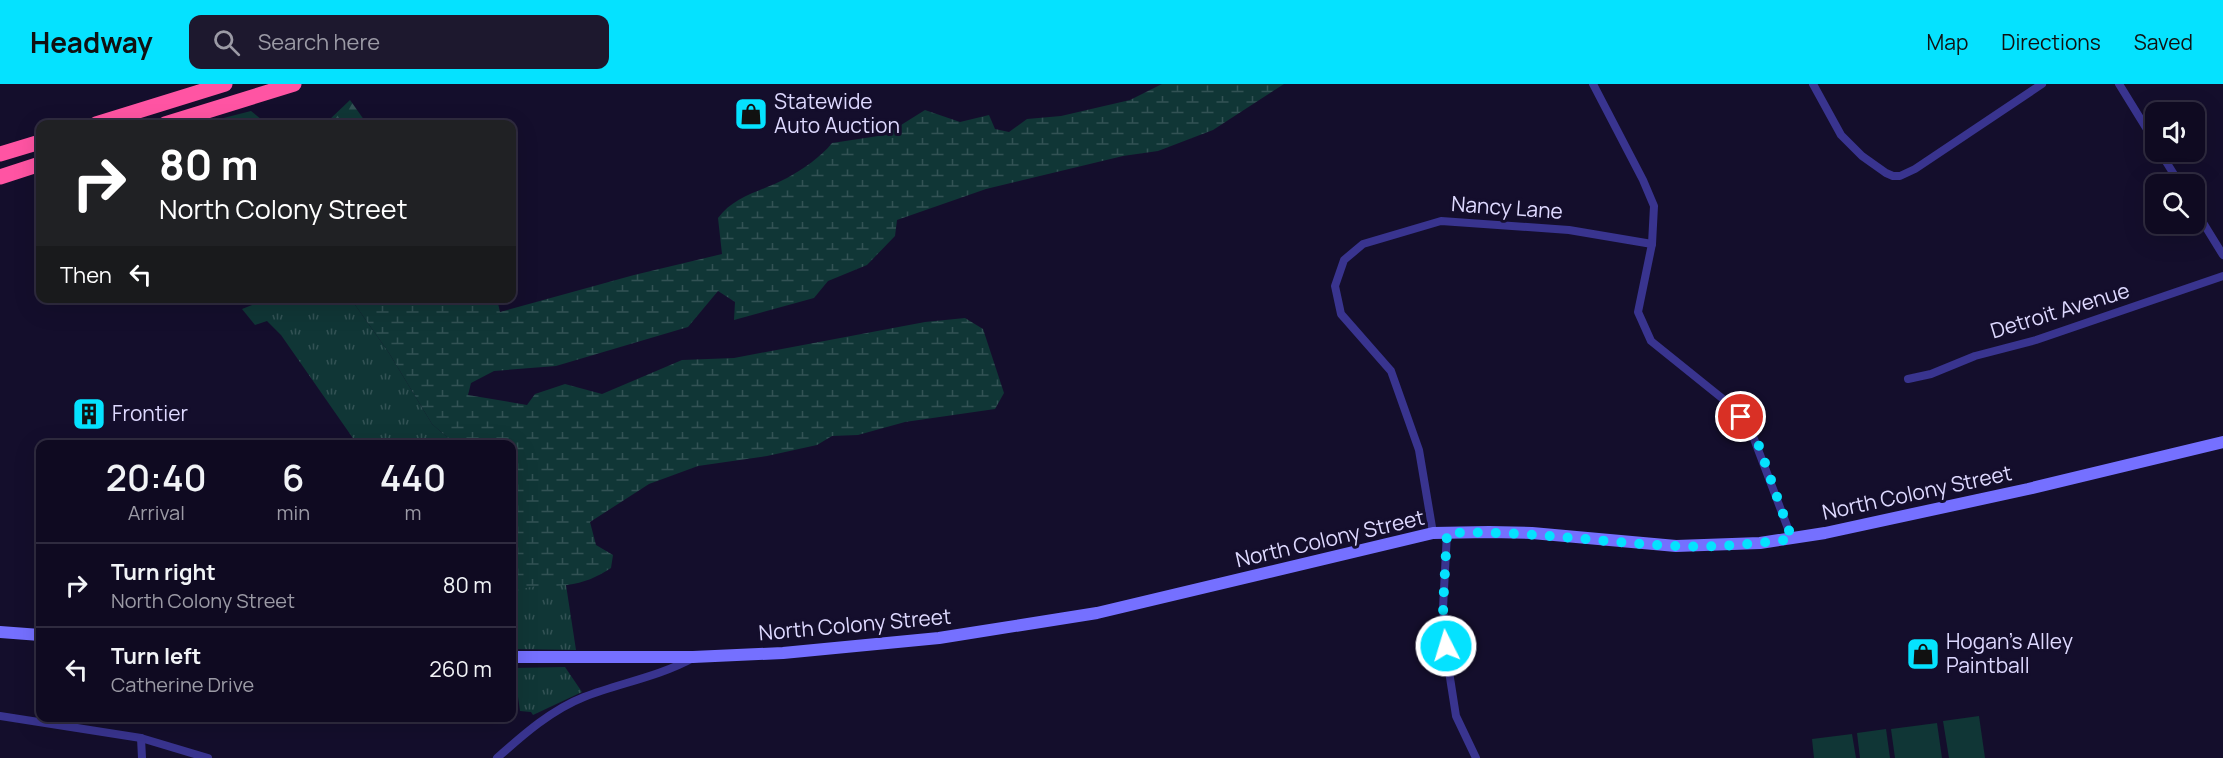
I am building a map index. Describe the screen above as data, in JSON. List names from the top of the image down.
{
  "streets": {
    "main road": ["North Colony Street"],
    "street": ["Nancy Lane", "Detroit Avenue"]
  },
  "crossings": [
    ["Nancy Lane", "North Colony Street"]
  ],
  "places": {
    "shop": ["Statewide Auto Auction", "Hogan's Alley Paintball"],
    "building": ["Frontier"]
  },
  "page": {
    "header": "Headway",
    "search": "Search here",
    "nav": ["Map", "Directions", "Saved"],
    "turn": ["80 m", "North Colony Street"],
    "then": "Then",
    "eta": [
      "20:40",
      "Arrival",
      "6",
      "min",
      "440",
      "m"
    ],
    "list": [
      {
        "name": "Turn right",
        "note": "North Colony Street",
        "value": "80 m"
      },
      {
        "name": "Turn left",
        "note": "Catherine Drive",
        "value": "260 m"
      }
    ]
  }
}
